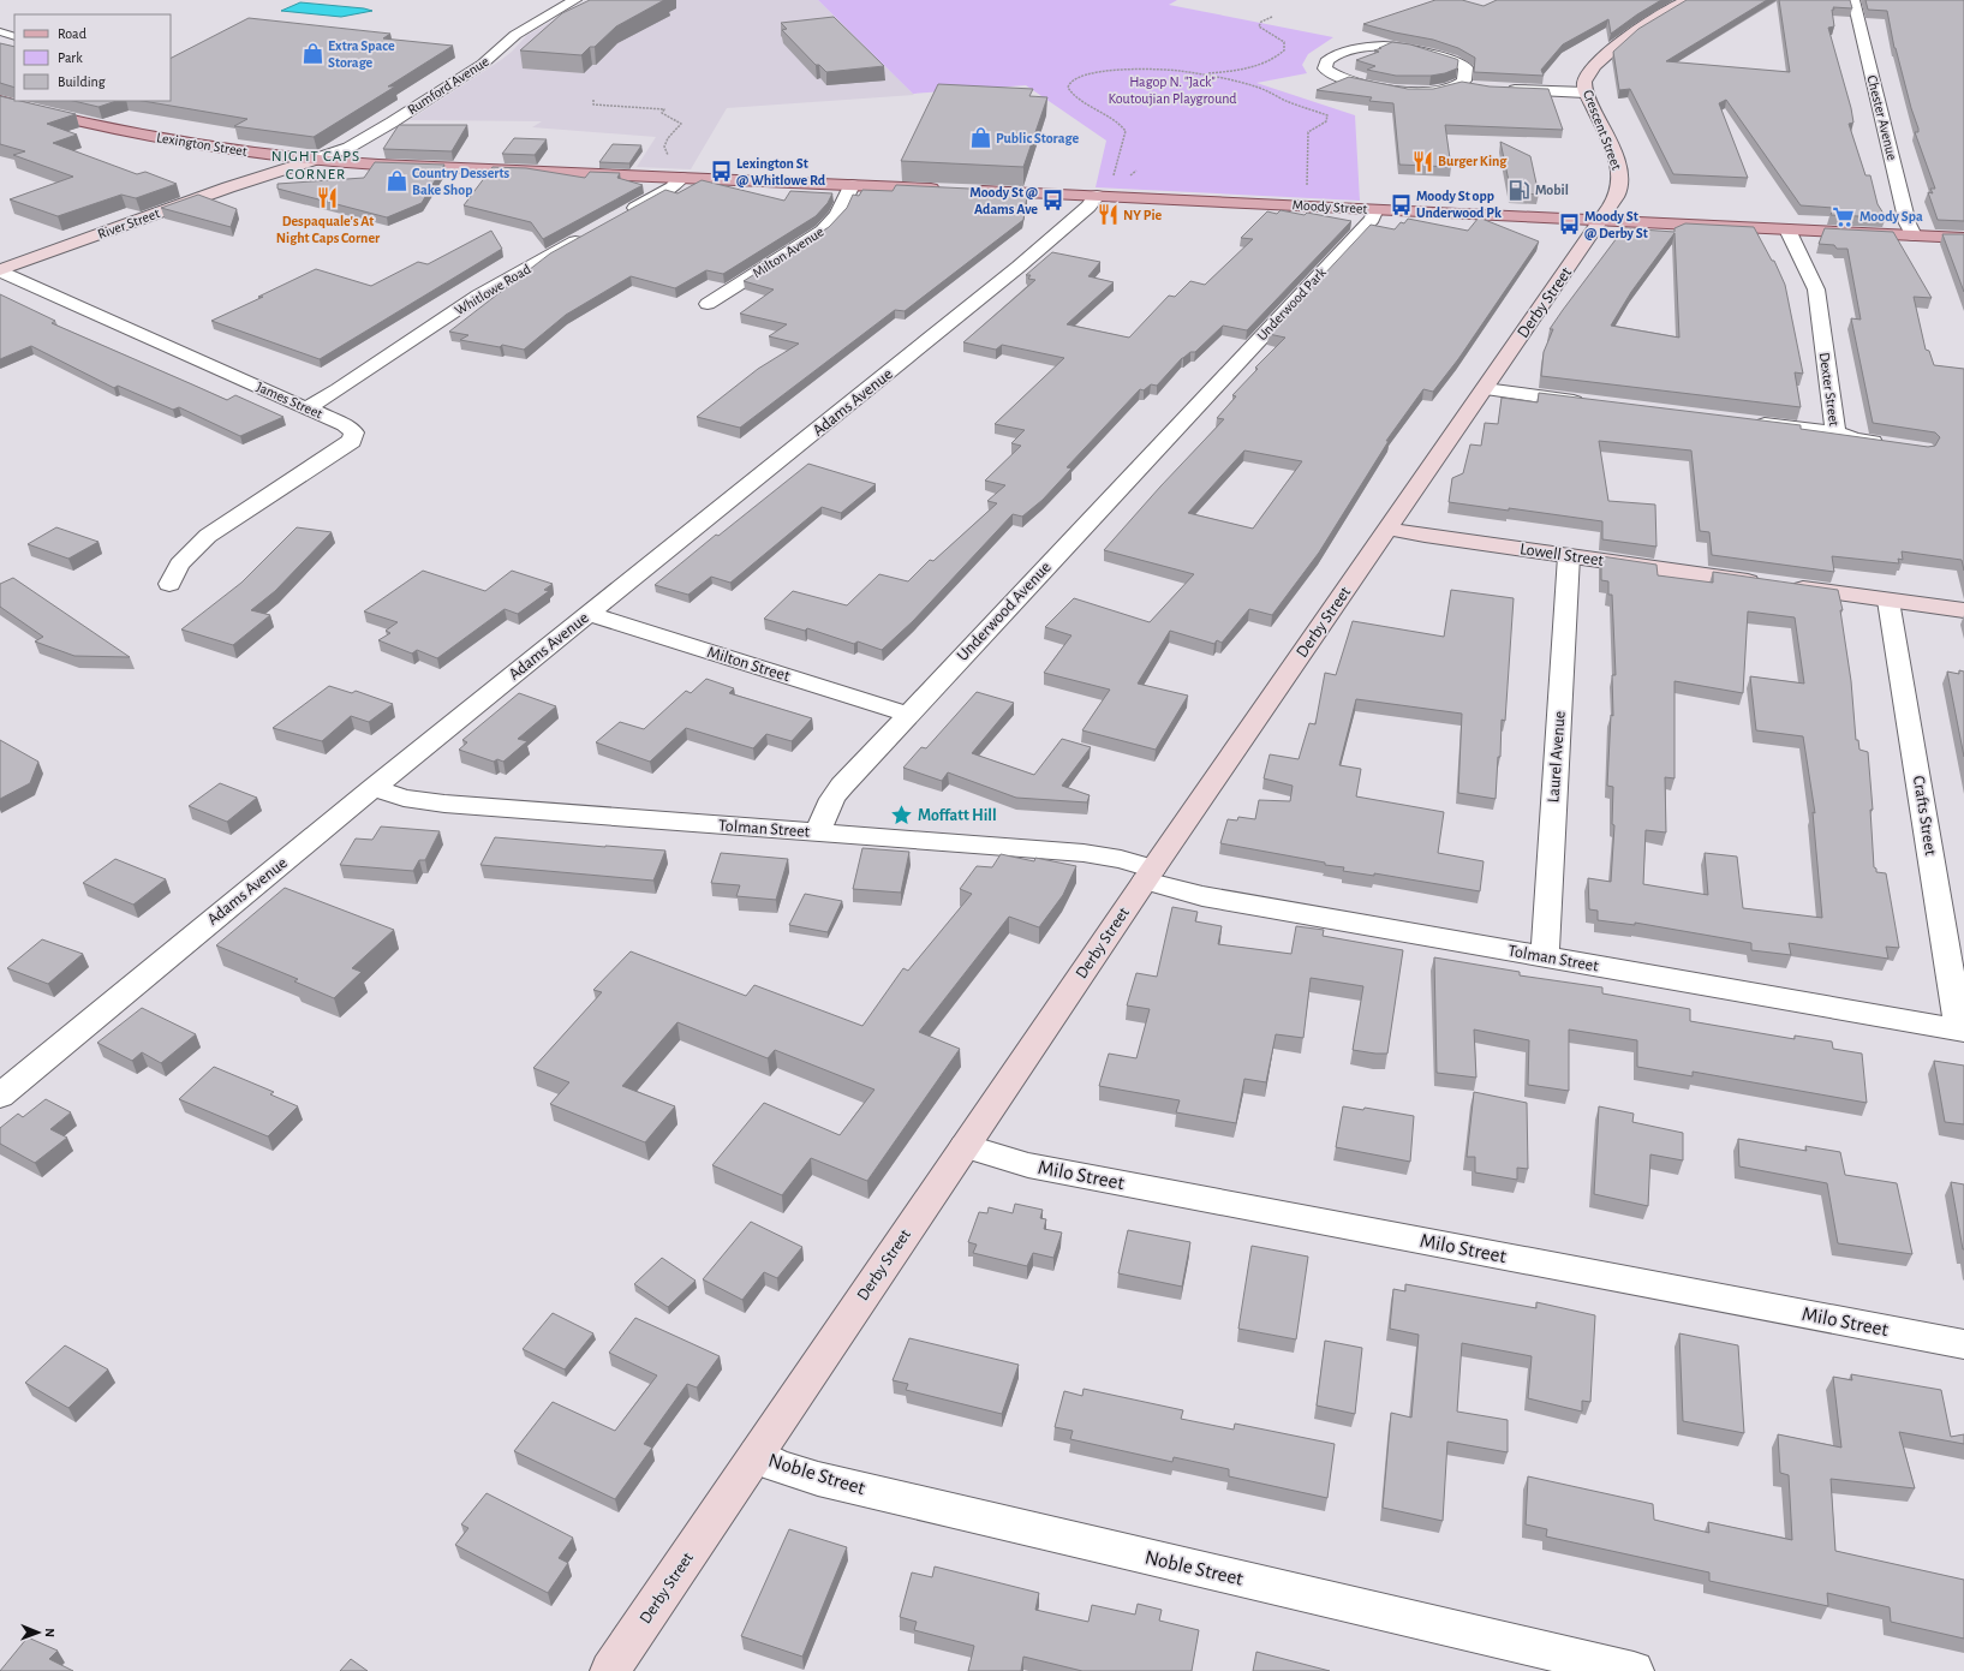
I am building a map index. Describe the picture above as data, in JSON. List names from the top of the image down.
{
  "streets": {
    "main road": ["Lexington Street", "Moody Street"],
    "street": [
      "Rumford Avenue",
      "Chester Avenue",
      "Crescent Street",
      "River Street",
      "Milton Avenue",
      "Whitlowe Road",
      "Derby Street",
      "Underwood Park",
      "Dexter Street",
      "James Street",
      "Adams Avenue",
      "Lowell Street",
      "Underwood Avenue",
      "Milton Street",
      "Laurel Avenue",
      "Crafts Street",
      "Tolman Street",
      "Milo Street",
      "Noble Street"
    ]
  },
  "crossings": [
    ["Rumford Avenue", "Lexington Street"],
    ["Rumford Avenue", "River Street"],
    ["Chester Avenue", "Moody Street"],
    ["Crescent Street", "Moody Street"],
    ["Crescent Street", "Derby Street"],
    ["Lexington Street", "River Street"],
    ["Lexington Street", "Milton Avenue"],
    ["Moody Street", "Derby Street"],
    ["Moody Street", "Underwood Park"],
    ["Moody Street", "Dexter Street"],
    ["Moody Street", "Adams Avenue"],
    ["River Street", "James Street"],
    ["Whitlowe Road", "James Street"],
    ["Derby Street", "Lowell Street"],
    ["Derby Street", "Tolman Street"],
    ["Derby Street", "Milo Street"],
    ["Derby Street", "Noble Street"],
    ["Underwood Park", "Underwood Avenue"],
    ["Adams Avenue", "Milton Street"],
    ["Adams Avenue", "Tolman Street"],
    ["Lowell Street", "Laurel Avenue"],
    ["Lowell Street", "Crafts Street"],
    ["Underwood Avenue", "Milton Street"],
    ["Underwood Avenue", "Tolman Street"],
    ["Laurel Avenue", "Tolman Street"],
    ["Crafts Street", "Tolman Street"]
  ],
  "districts": ["NIGHT CAPS CORNER"],
  "parks": ["Hagop N. \"Jack\" Koutoujian Playground"],
  "places": {
    "shop": ["Extra Space Storage", "Public Storage", "Country Desserts Bake Shop"],
    "restaurant": ["Burger King", "Despaquale's At Night Caps Corner", "NY Pie"],
    "bus stop": [
      "Lexington St @ Whitlowe Rd",
      "Moody St @ Adams Ave",
      "Moody St opp Underwood Pk",
      "Moody St @ Derby St"
    ],
    "fuel station": ["Mobil"],
    "supermarket": ["Moody Spa"],
    "place": ["Moffatt Hill"]
  },
  "legend": ["Road", "Park", "Building"],
  "north": "right"
}
